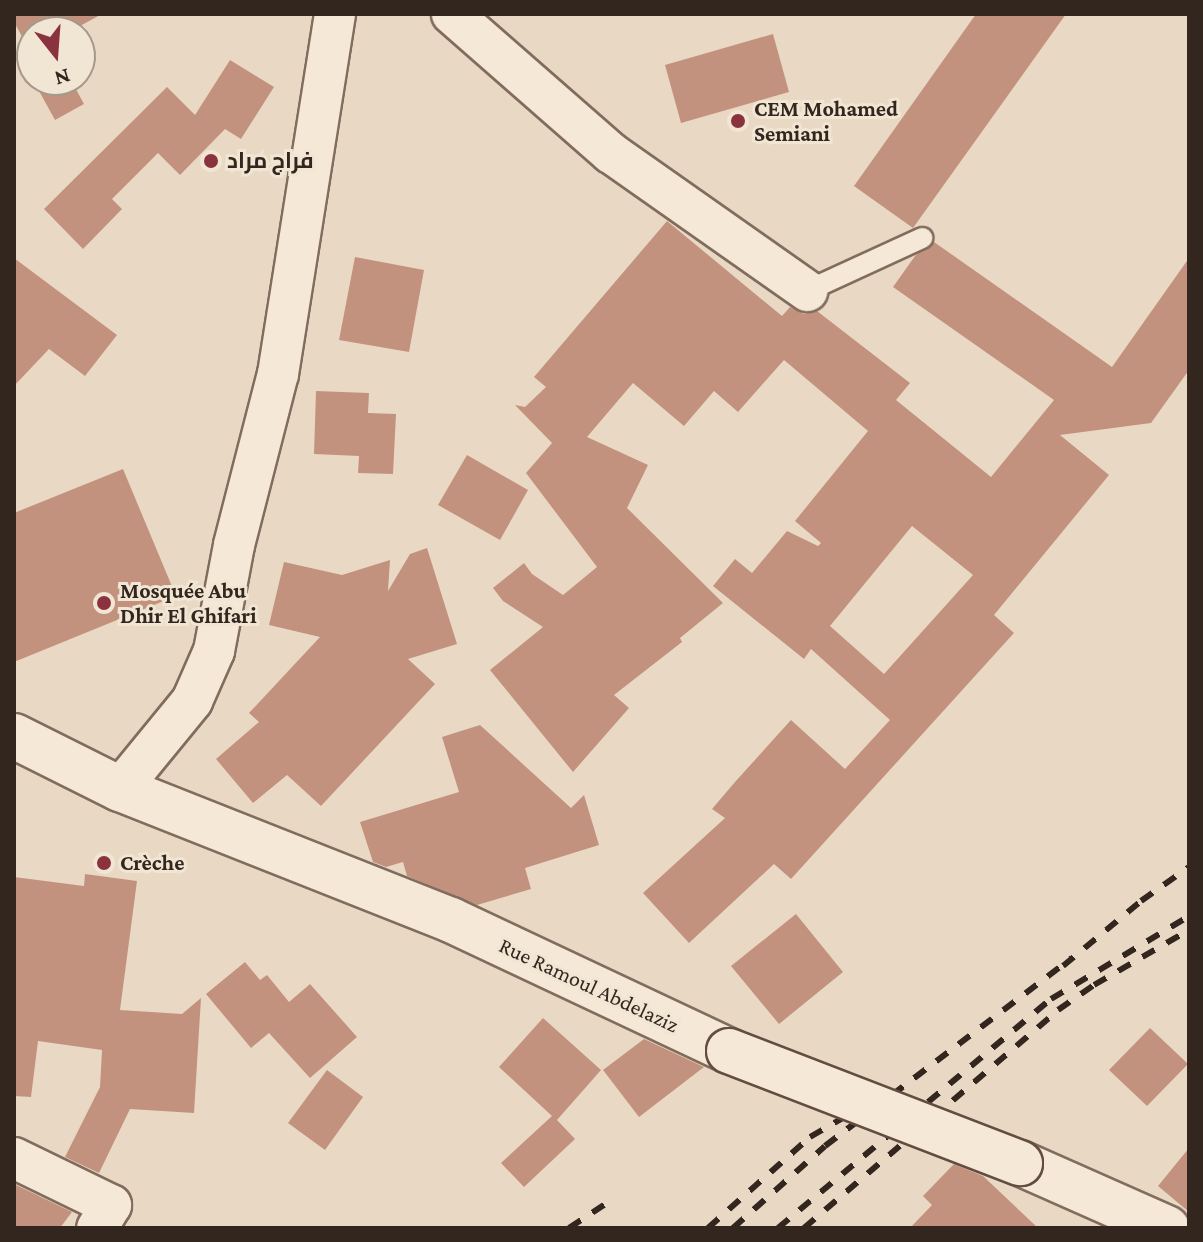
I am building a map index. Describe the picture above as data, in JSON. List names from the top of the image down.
{
  "streets": {
    "street": ["Rue Ramoul Abdelaziz"]
  },
  "places": [
    "CEM Mohamed Semiani",
    "فراج مراد",
    "Mosquée Abu Dhir El Ghifari",
    "Crèche"
  ],
  "north": "bottom"
}
